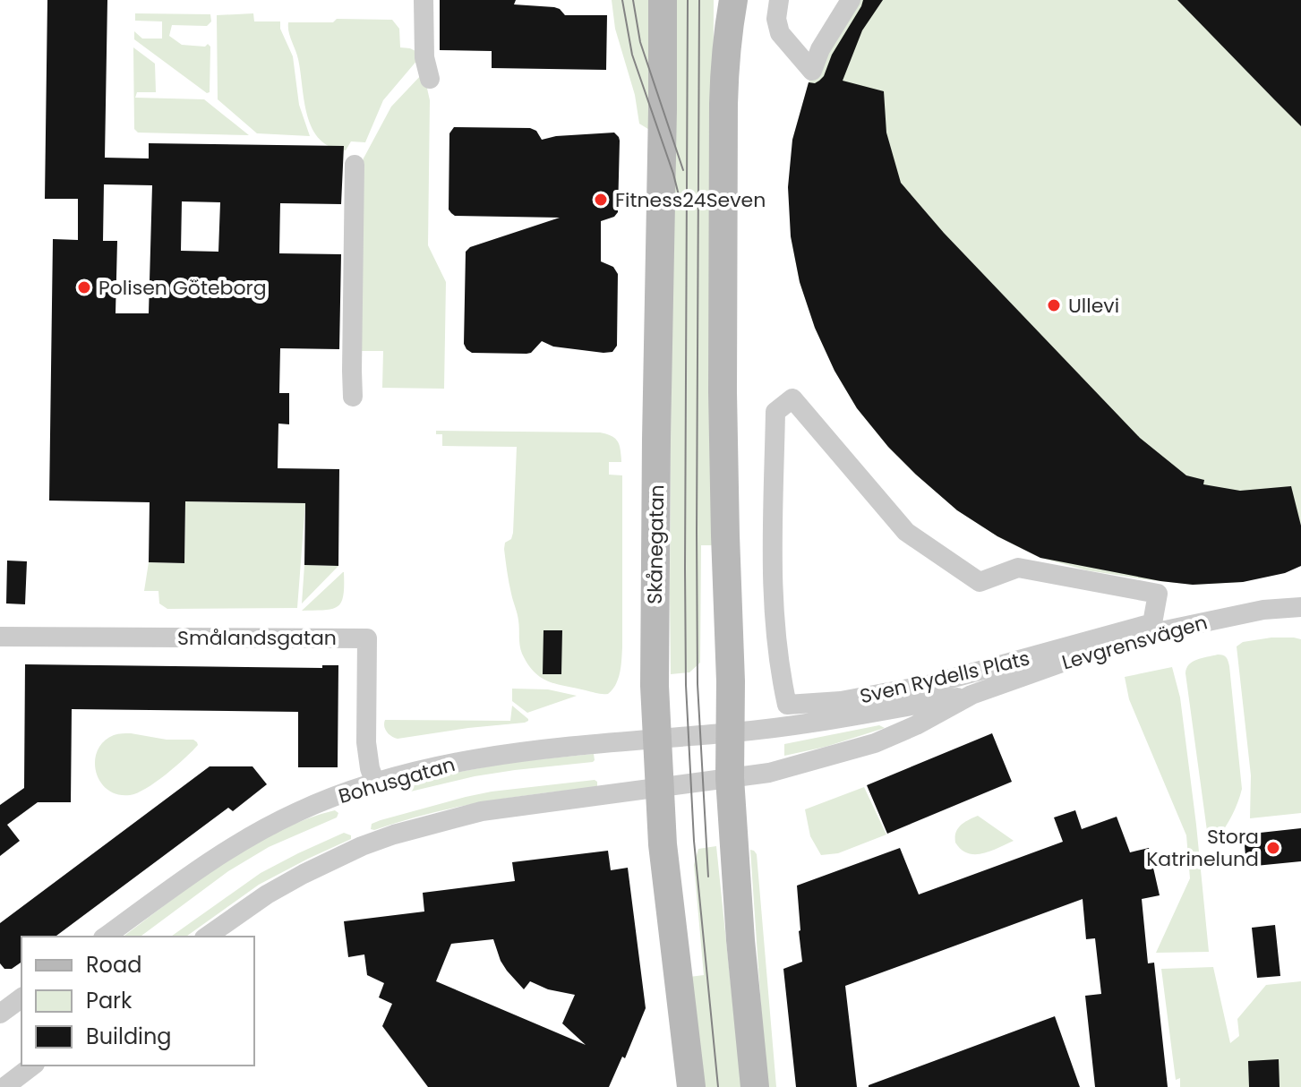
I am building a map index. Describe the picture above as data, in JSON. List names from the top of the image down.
{
  "streets": {
    "main road": ["Skånegatan"],
    "street": [
      "Smålandsgatan",
      "Levgrensvägen",
      "Sven Rydells Plats",
      "Bohusgatan"
    ]
  },
  "crossings": [
    ["Skånegatan", "Bohusgatan"],
    ["Smålandsgatan", "Bohusgatan"],
    ["Levgrensvägen", "Bohusgatan"]
  ],
  "places": [
    "Fitness24Seven",
    "Polisen Göteborg",
    "Ullevi",
    "Stora Katrinelund"
  ],
  "legend": ["Road", "Park", "Building"]
}
